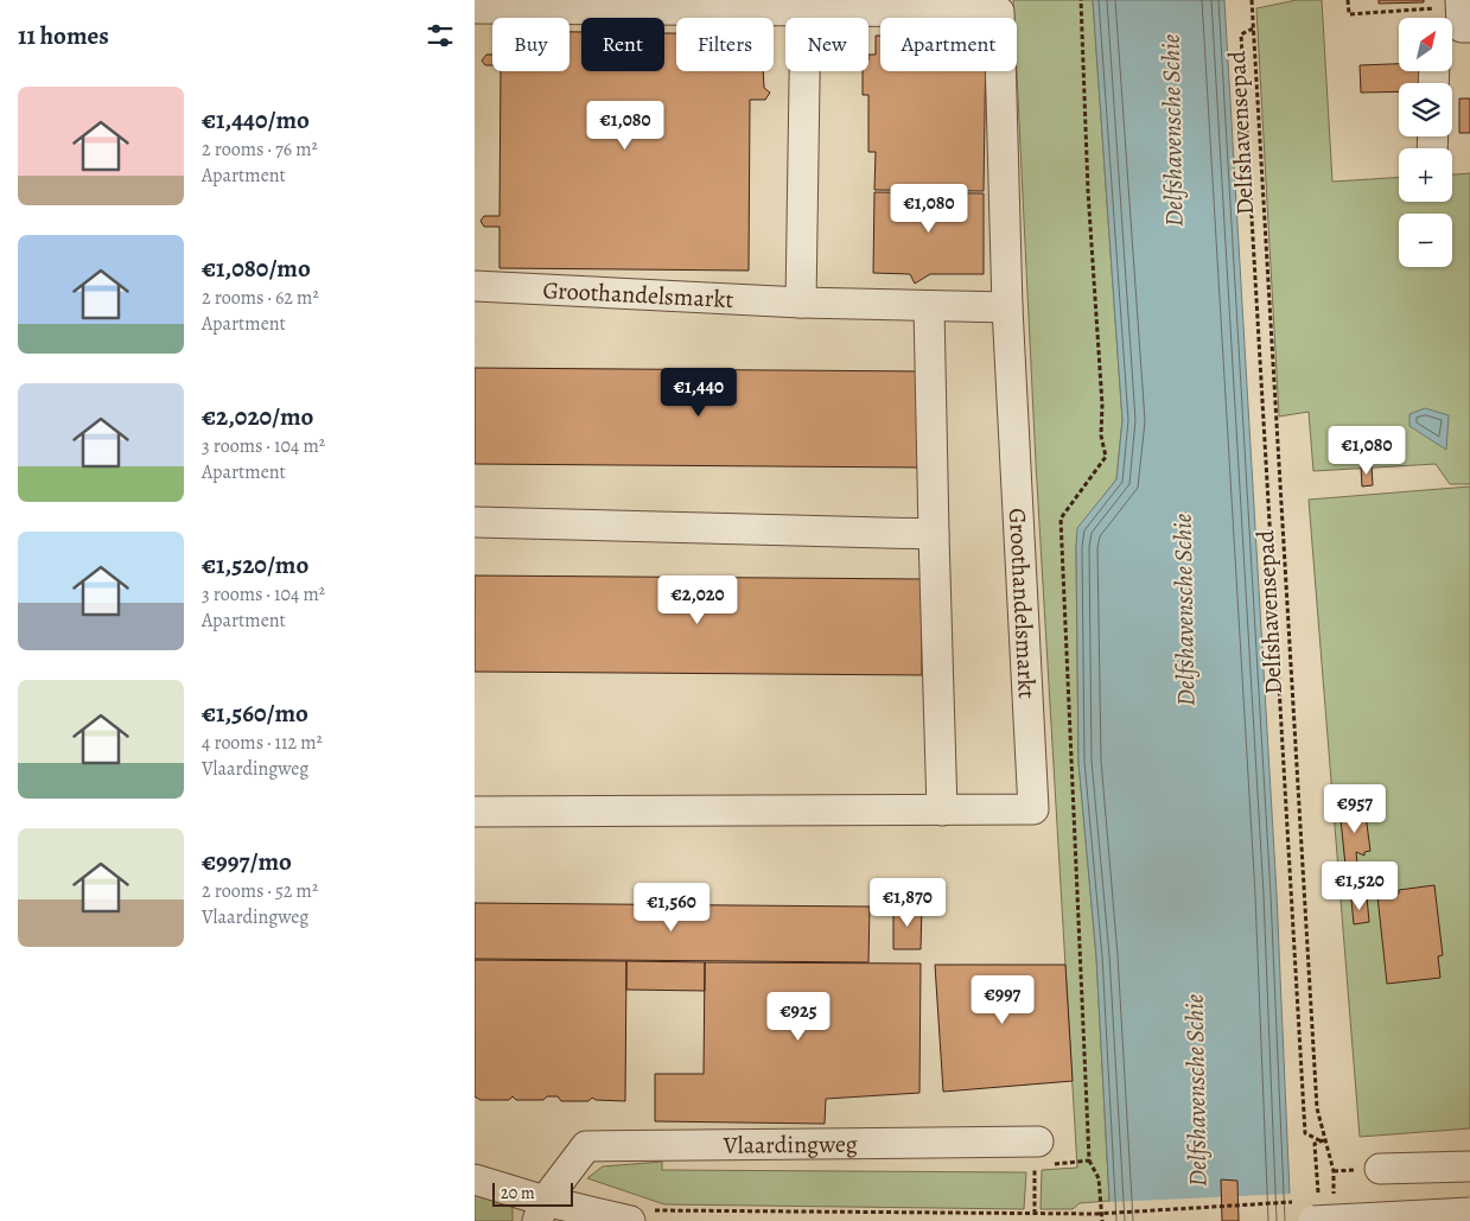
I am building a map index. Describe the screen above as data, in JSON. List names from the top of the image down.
{
  "streets": {
    "street": ["Groothandelsmarkt", "Vlaardingweg"],
    "path": ["Delfshavensepad"]
  },
  "water": ["Delfshavensche Schie"],
  "scale_bar": "20 m",
  "north": "top right",
  "page": {
    "heading": "11 homes",
    "map_buttons": ["+", "−"],
    "chip": [
      "Buy",
      "Rent",
      "Filters",
      "New",
      "Apartment"
    ],
    "list": [
      {
        "name": "€1,440/mo",
        "note": "2 rooms · 76 m² · Apartment"
      },
      {
        "name": "€1,080/mo",
        "note": "2 rooms · 62 m² · Apartment"
      },
      {
        "name": "€2,020/mo",
        "note": "3 rooms · 104 m² · Apartment"
      },
      {
        "name": "€1,520/mo",
        "note": "3 rooms · 104 m² · Apartment"
      },
      {
        "name": "€1,560/mo",
        "note": "4 rooms · 112 m² · Vlaardingweg"
      },
      {
        "name": "€997/mo",
        "note": "2 rooms · 52 m² · Vlaardingweg"
      }
    ],
    "price": [
      "€1,080",
      "€1,080",
      "€1,440",
      "€1,080",
      "€2,020",
      "€957",
      "€1,520",
      "€1,870",
      "€1,560",
      "€997",
      "€925"
    ],
    "scale": "20 m"
  }
}
